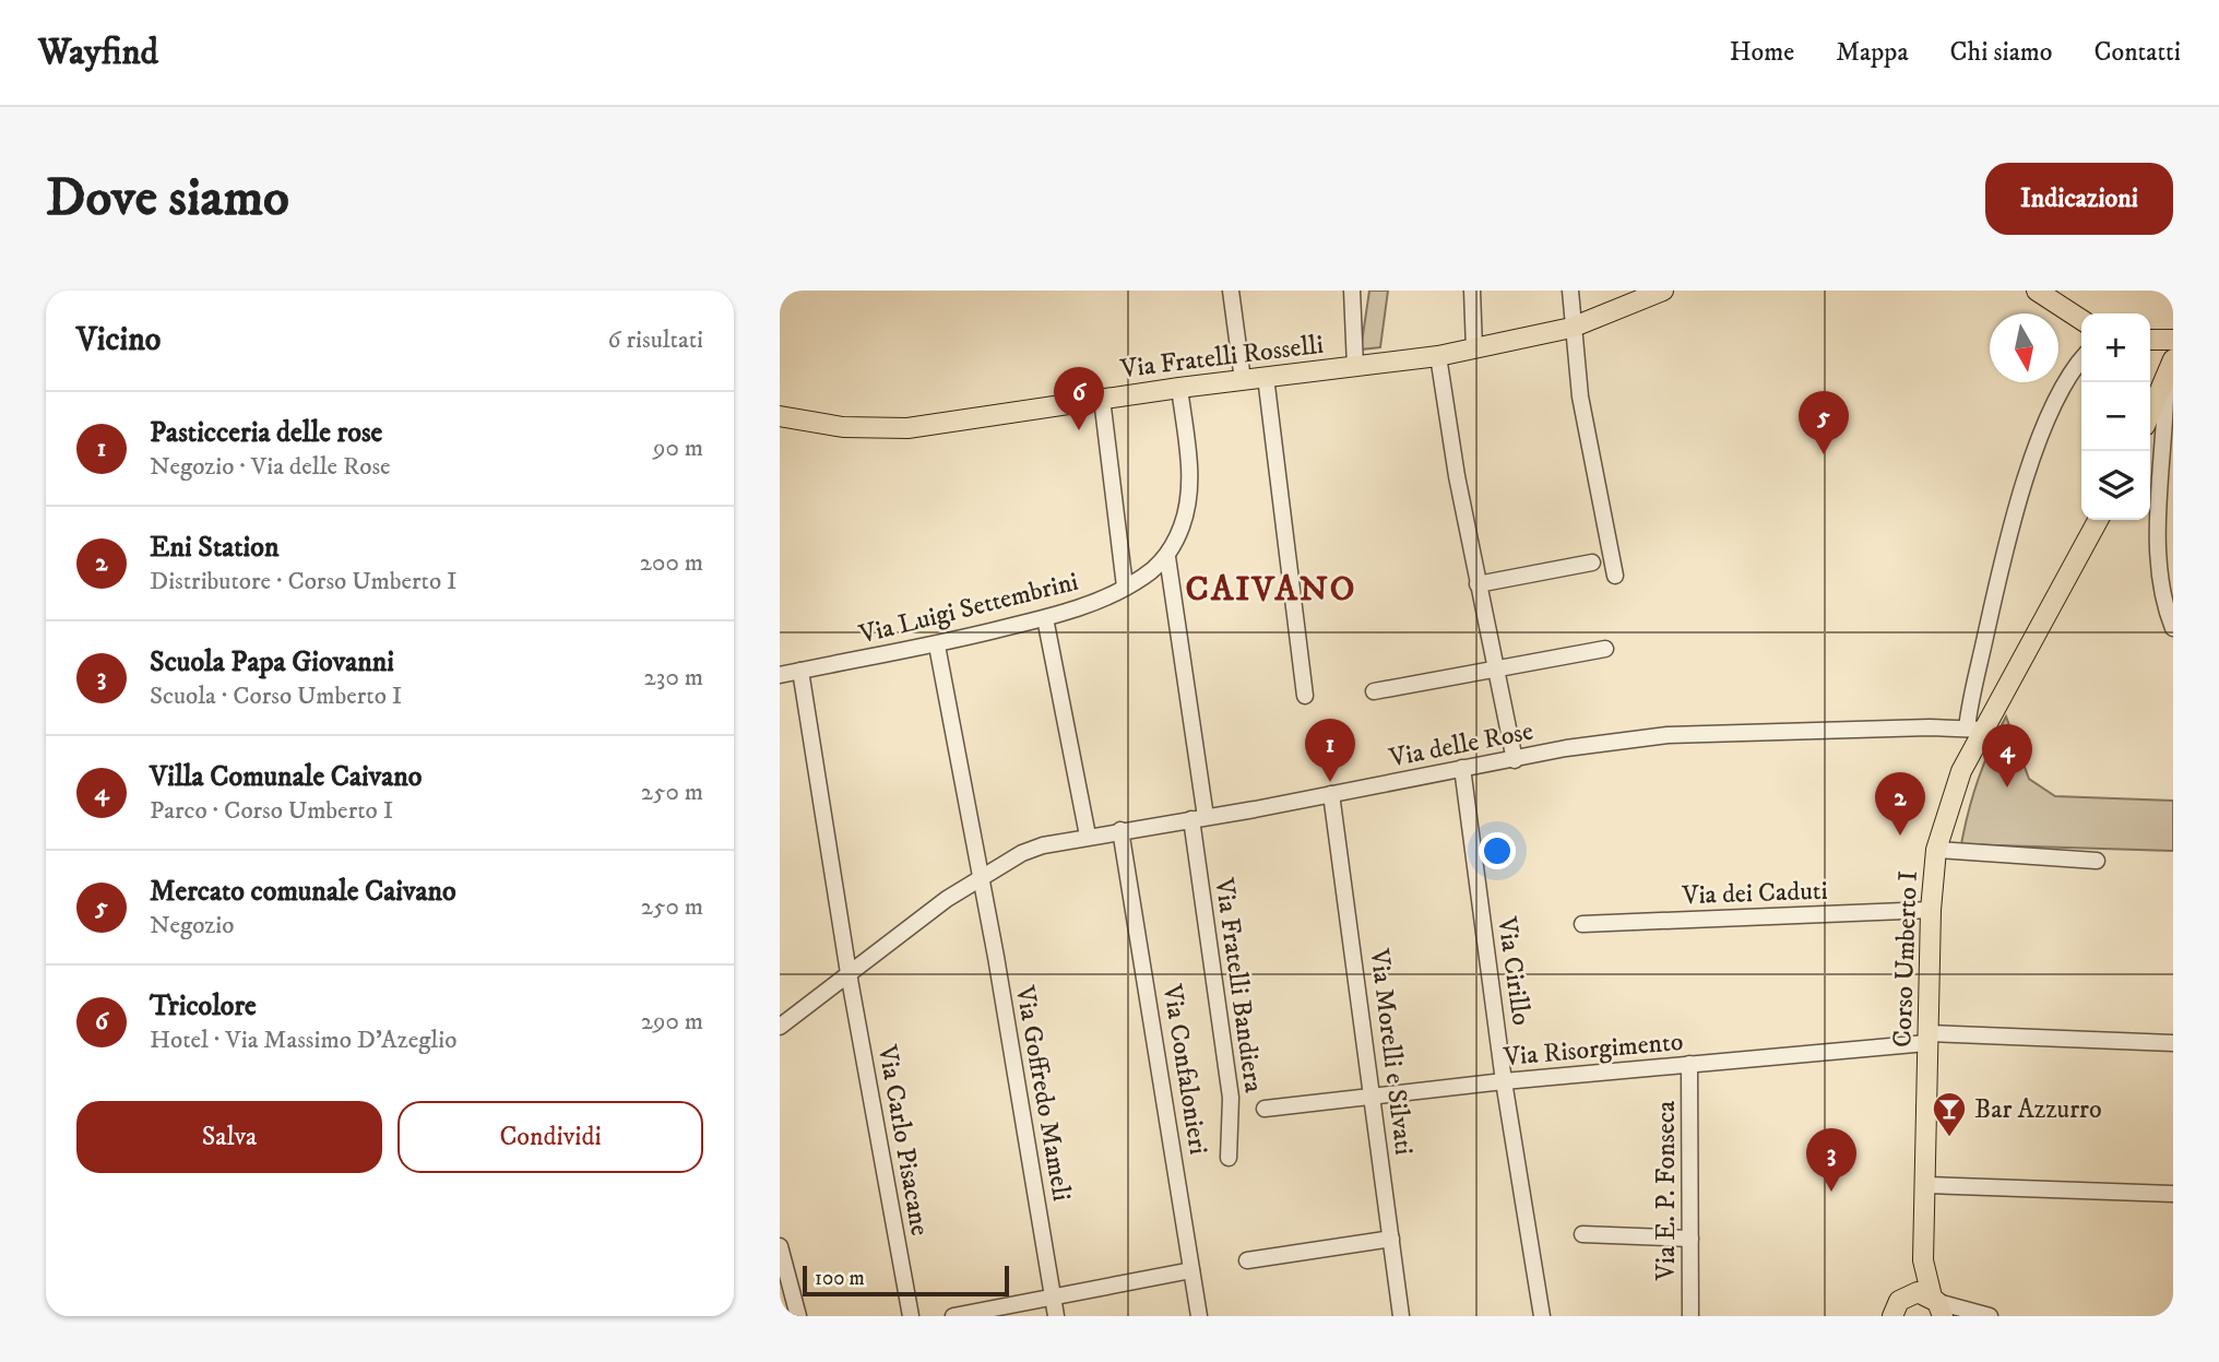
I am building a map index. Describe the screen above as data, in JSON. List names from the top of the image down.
{
  "streets": {
    "main road": ["Via Fratelli Rosselli", "Corso Umberto I"],
    "street": [
      "Via Luigi Settembrini",
      "Via delle Rose",
      "Via dei Caduti",
      "Via Cirillo",
      "Via Fratelli Bandiera",
      "Via Risorgimento",
      "Via Morelli e Silvati",
      "Via Confalonieri",
      "Via Goffredo Mameli",
      "Via Carlo Pisacane",
      "Via E. P. Fonseca"
    ]
  },
  "crossings": [
    ["Via Fratelli Rosselli", "Via Luigi Settembrini"],
    ["Via Luigi Settembrini", "Via Fratelli Bandiera"],
    ["Via Luigi Settembrini", "Via Goffredo Mameli"],
    ["Via Luigi Settembrini", "Via Carlo Pisacane"],
    ["Via delle Rose", "Corso Umberto I"],
    ["Via delle Rose", "Via Cirillo"],
    ["Via delle Rose", "Via Fratelli Bandiera"],
    ["Via delle Rose", "Via Morelli e Silvati"],
    ["Via delle Rose", "Via Confalonieri"],
    ["Via delle Rose", "Via Goffredo Mameli"],
    ["Via delle Rose", "Via Carlo Pisacane"],
    ["Via dei Caduti", "Corso Umberto I"],
    ["Corso Umberto I", "Via Risorgimento"],
    ["Via Cirillo", "Via Risorgimento"],
    ["Via Risorgimento", "Via Morelli e Silvati"],
    ["Via Risorgimento", "Via E. P. Fonseca"]
  ],
  "districts": ["CAIVANO"],
  "places": {
    "bar": ["Bar Azzurro"]
  },
  "scale_bar": "100 m",
  "north": "bottom",
  "page": {
    "header": "Wayfind",
    "nav": [
      "Home",
      "Mappa",
      "Chi siamo",
      "Contatti"
    ],
    "buttons": [
      "Indicazioni",
      ["Salva", "Condividi"]
    ],
    "title": "Dove siamo",
    "heading": ["Vicino", "6 risultati"],
    "map_buttons": ["+", "−"],
    "pins": [
      "6",
      "5",
      "1",
      "4",
      "2",
      "3"
    ],
    "list": [
      {
        "mark": "1",
        "name": "Pasticceria delle rose",
        "note": "Negozio · Via delle Rose",
        "value": "90 m"
      },
      {
        "mark": "2",
        "name": "Eni Station",
        "note": "Distributore · Corso Umberto I",
        "value": "200 m"
      },
      {
        "mark": "3",
        "name": "Scuola Papa Giovanni",
        "note": "Scuola · Corso Umberto I",
        "value": "230 m"
      },
      {
        "mark": "4",
        "name": "Villa Comunale Caivano",
        "note": "Parco · Corso Umberto I",
        "value": "250 m"
      },
      {
        "mark": "5",
        "name": "Mercato comunale Caivano",
        "note": "Negozio",
        "value": "250 m"
      },
      {
        "mark": "6",
        "name": "Tricolore",
        "note": "Hotel · Via Massimo D'Azeglio",
        "value": "290 m"
      }
    ],
    "scale": "100 m"
  }
}
